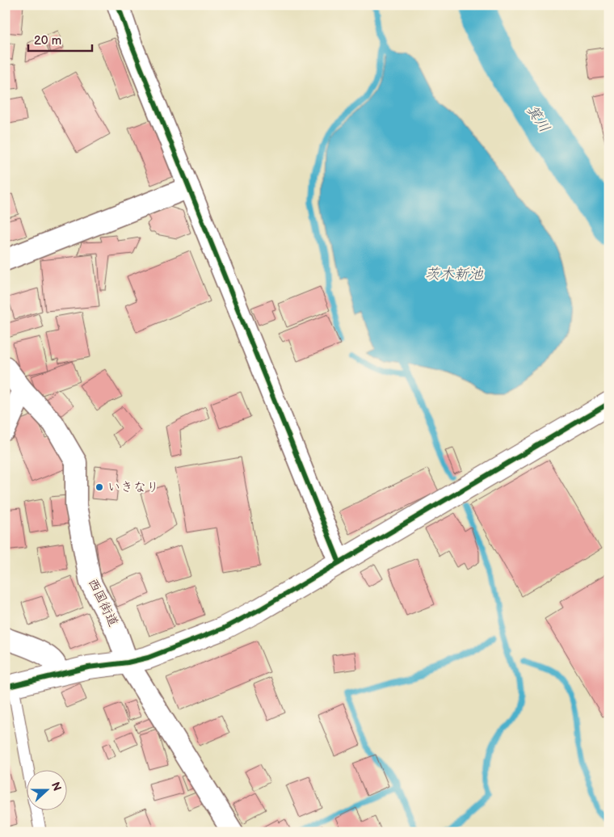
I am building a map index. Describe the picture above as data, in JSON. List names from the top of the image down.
{
  "streets": {
    "street": ["西国街道"]
  },
  "water": ["箕川", "茨木新池"],
  "places": ["いきなり"],
  "scale_bar": "20 m",
  "north": "right"
}
